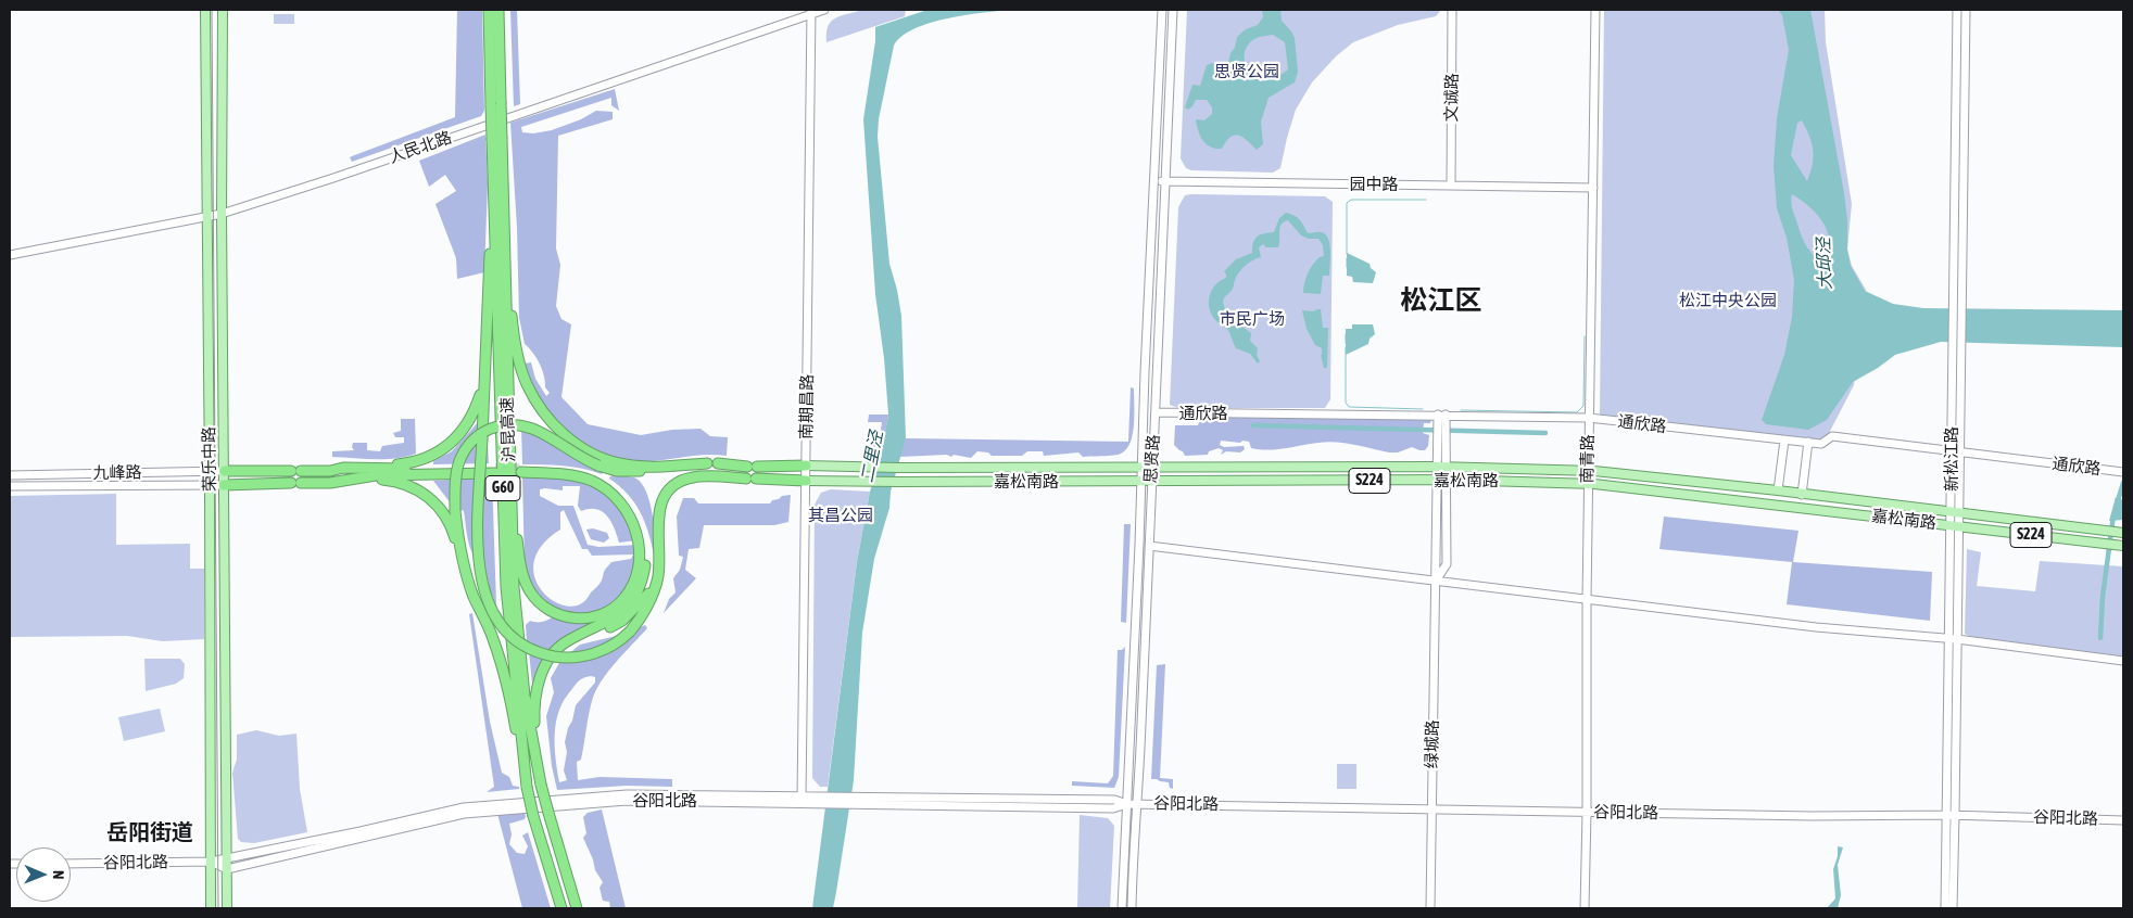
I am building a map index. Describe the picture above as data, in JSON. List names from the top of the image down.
{
  "streets": {
    "highway": ["沪昆高速", "G60"],
    "main road": [
      "文诚路",
      "人民北路",
      "园中路",
      "南期昌路",
      "通欣路",
      "荣乐中路",
      "思贤路",
      "南青路",
      "新松江路",
      "九峰路",
      "S224",
      "嘉松南路",
      "绿城路",
      "谷阳北路"
    ]
  },
  "crossings": [
    ["文诚路", "园中路"],
    ["人民北路", "南期昌路"],
    ["人民北路", "荣乐中路"],
    ["园中路", "思贤路"],
    ["园中路", "南青路"],
    ["南期昌路", "嘉松南路"],
    ["南期昌路", "谷阳北路"],
    ["通欣路", "思贤路"],
    ["通欣路", "南青路"],
    ["通欣路", "新松江路"],
    ["通欣路", "绿城路"],
    ["荣乐中路", "九峰路"],
    ["荣乐中路", "谷阳北路"],
    ["思贤路", "嘉松南路"],
    ["思贤路", "谷阳北路"],
    ["南青路", "嘉松南路"],
    ["南青路", "谷阳北路"],
    ["新松江路", "嘉松南路"],
    ["新松江路", "谷阳北路"],
    ["嘉松南路", "绿城路"],
    ["绿城路", "谷阳北路"]
  ],
  "districts": ["松江区", "岳阳街道"],
  "water": ["大邱泾", "二里泾"],
  "parks": [
    "思贤公园",
    "松江中央公园",
    "市民广场",
    "其昌公园"
  ],
  "north": "right"
}
